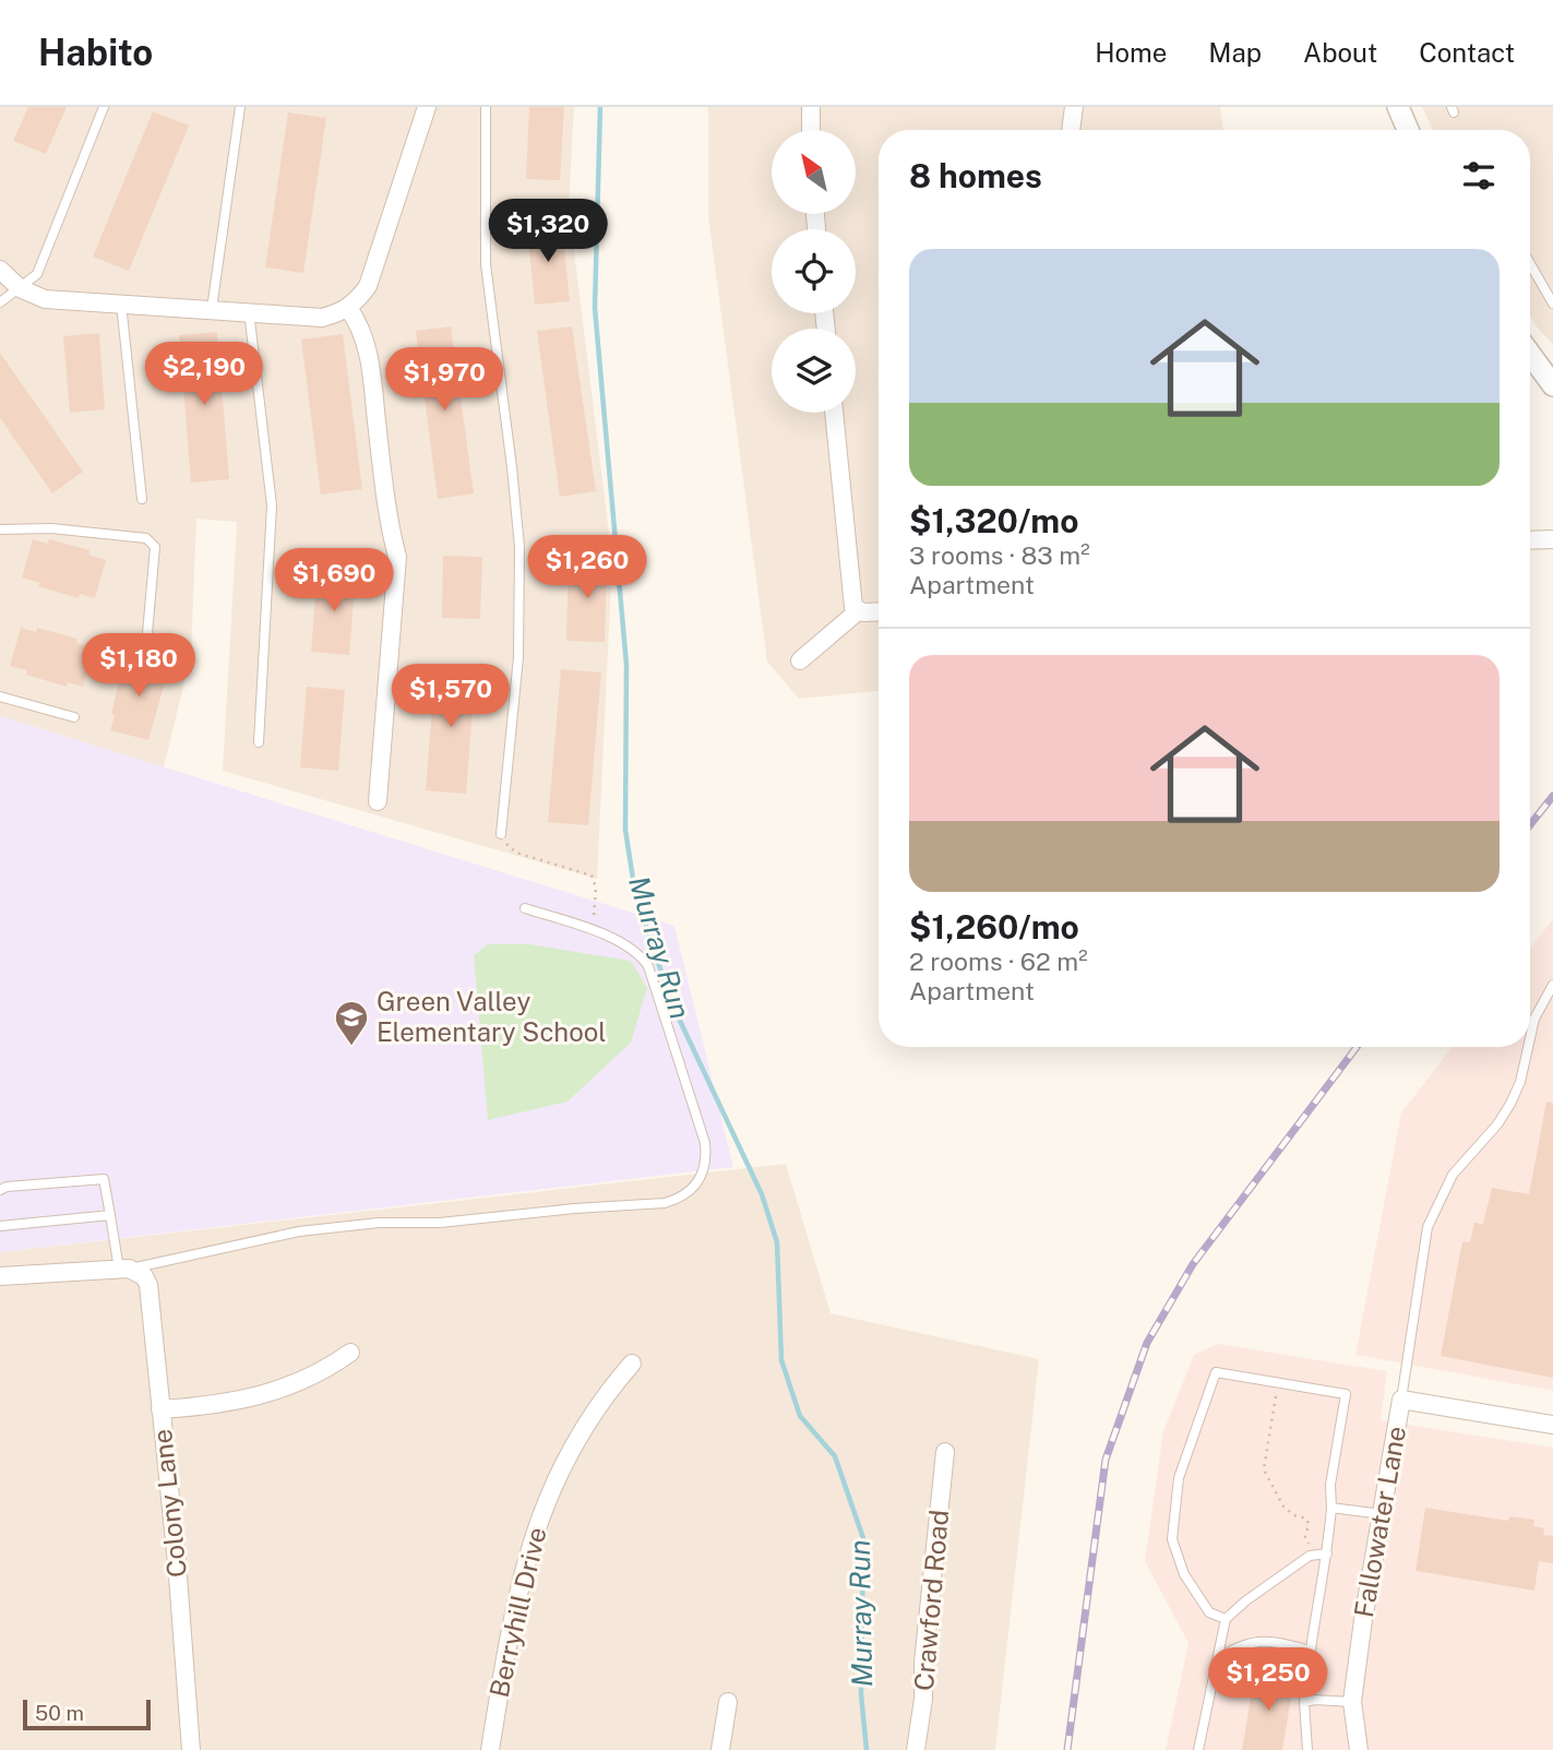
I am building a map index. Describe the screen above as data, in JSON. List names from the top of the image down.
{
  "streets": {
    "street": [
      "Colony Lane",
      "Fallowater Lane",
      "Crawford Road",
      "Berryhill Drive"
    ]
  },
  "water": ["Murray Run"],
  "places": {
    "school or university": ["Green Valley Elementary School"]
  },
  "scale_bar": "50 m",
  "north": "top left",
  "page": {
    "header": "Habito",
    "nav": [
      "Home",
      "Map",
      "About",
      "Contact"
    ],
    "heading": "8 homes",
    "price": [
      "$1,320",
      "$2,190",
      "$1,970",
      "$1,260",
      "$1,690",
      "$1,180",
      "$1,570",
      "$1,250"
    ],
    "list": [
      {
        "name": "$1,320/mo",
        "note": "3 rooms · 83 m² · Apartment"
      },
      {
        "name": "$1,260/mo",
        "note": "2 rooms · 62 m² · Apartment"
      }
    ],
    "scale": "50 m"
  }
}
